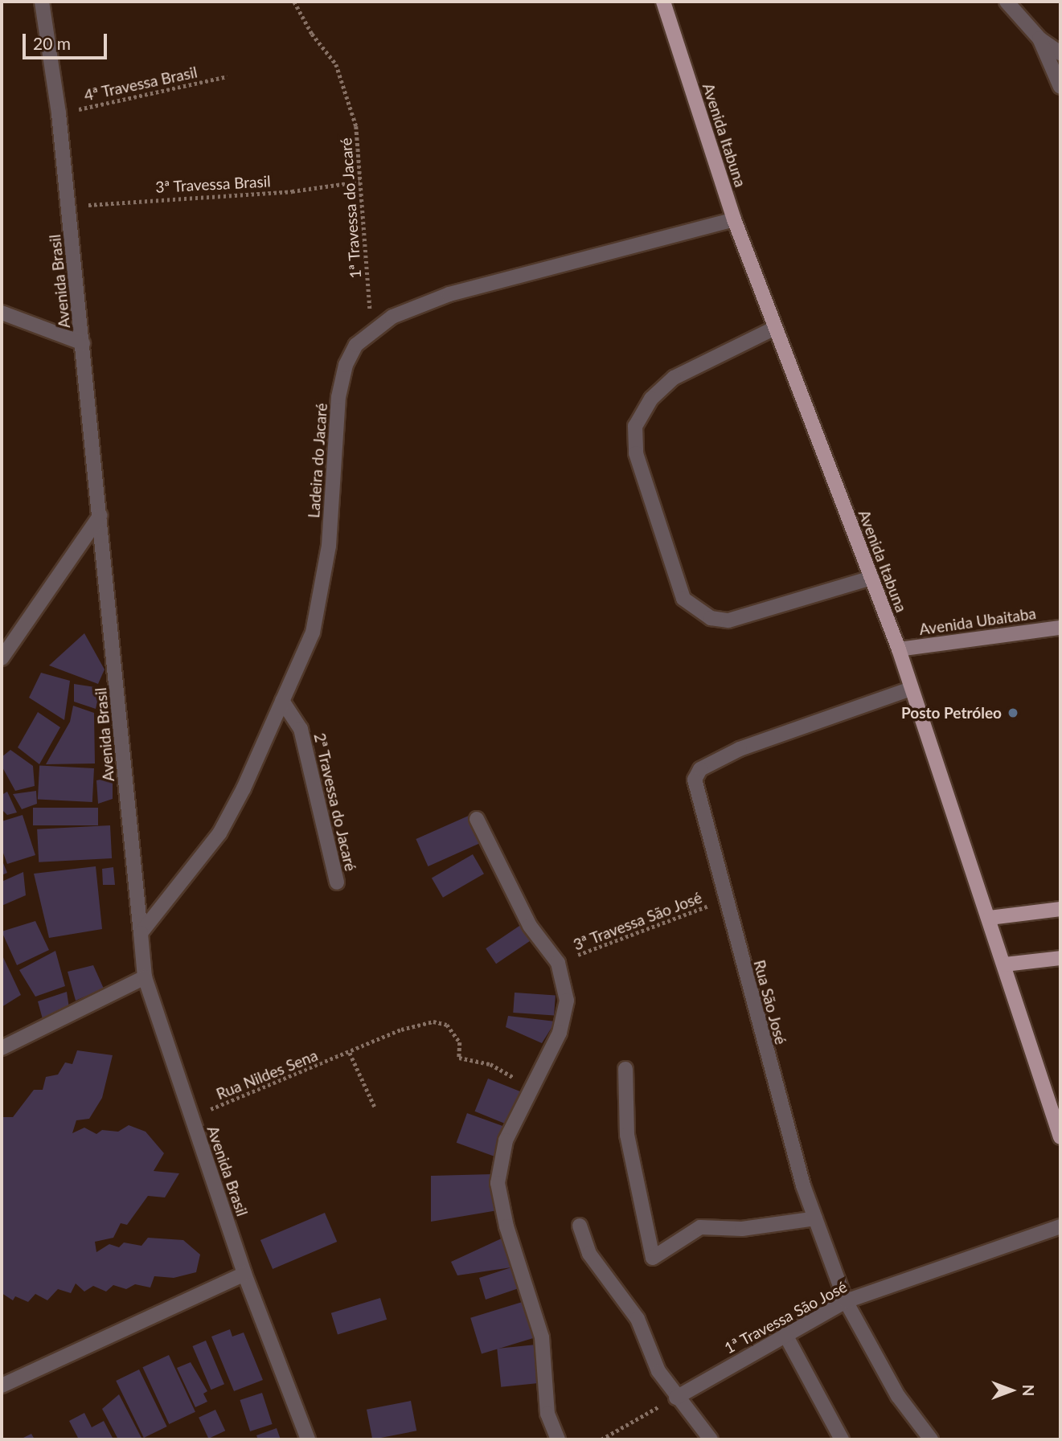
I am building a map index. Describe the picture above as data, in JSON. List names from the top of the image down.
{
  "streets": {
    "main road": ["Avenida Itabuna", "Avenida Ubaitaba"],
    "street": [
      "Avenida Brasil",
      "Ladeira do Jacaré",
      "2ª Travessa do Jacaré",
      "Rua São José",
      "1ª Travessa São José"
    ],
    "path": [
      "4ª Travessa Brasil",
      "3ª Travessa Brasil",
      "1ª Travessa do Jacaré",
      "3ª Travessa São José",
      "Rua Nildes Sena"
    ]
  },
  "crossings": [
    ["4ª Travessa Brasil", "Avenida Brasil"],
    ["Avenida Itabuna", "Ladeira do Jacaré"],
    ["Avenida Itabuna", "Avenida Ubaitaba"],
    ["Avenida Itabuna", "Rua São José"],
    ["3ª Travessa Brasil", "1ª Travessa do Jacaré"],
    ["3ª Travessa Brasil", "Avenida Brasil"],
    ["1ª Travessa do Jacaré", "Ladeira do Jacaré"],
    ["Avenida Brasil", "Ladeira do Jacaré"],
    ["Avenida Brasil", "Rua Nildes Sena"],
    ["Ladeira do Jacaré", "2ª Travessa do Jacaré"],
    ["3ª Travessa São José", "Rua São José"],
    ["Rua São José", "1ª Travessa São José"]
  ],
  "places": ["Posto Petróleo"],
  "scale_bar": "20 m",
  "north": "right"
}
